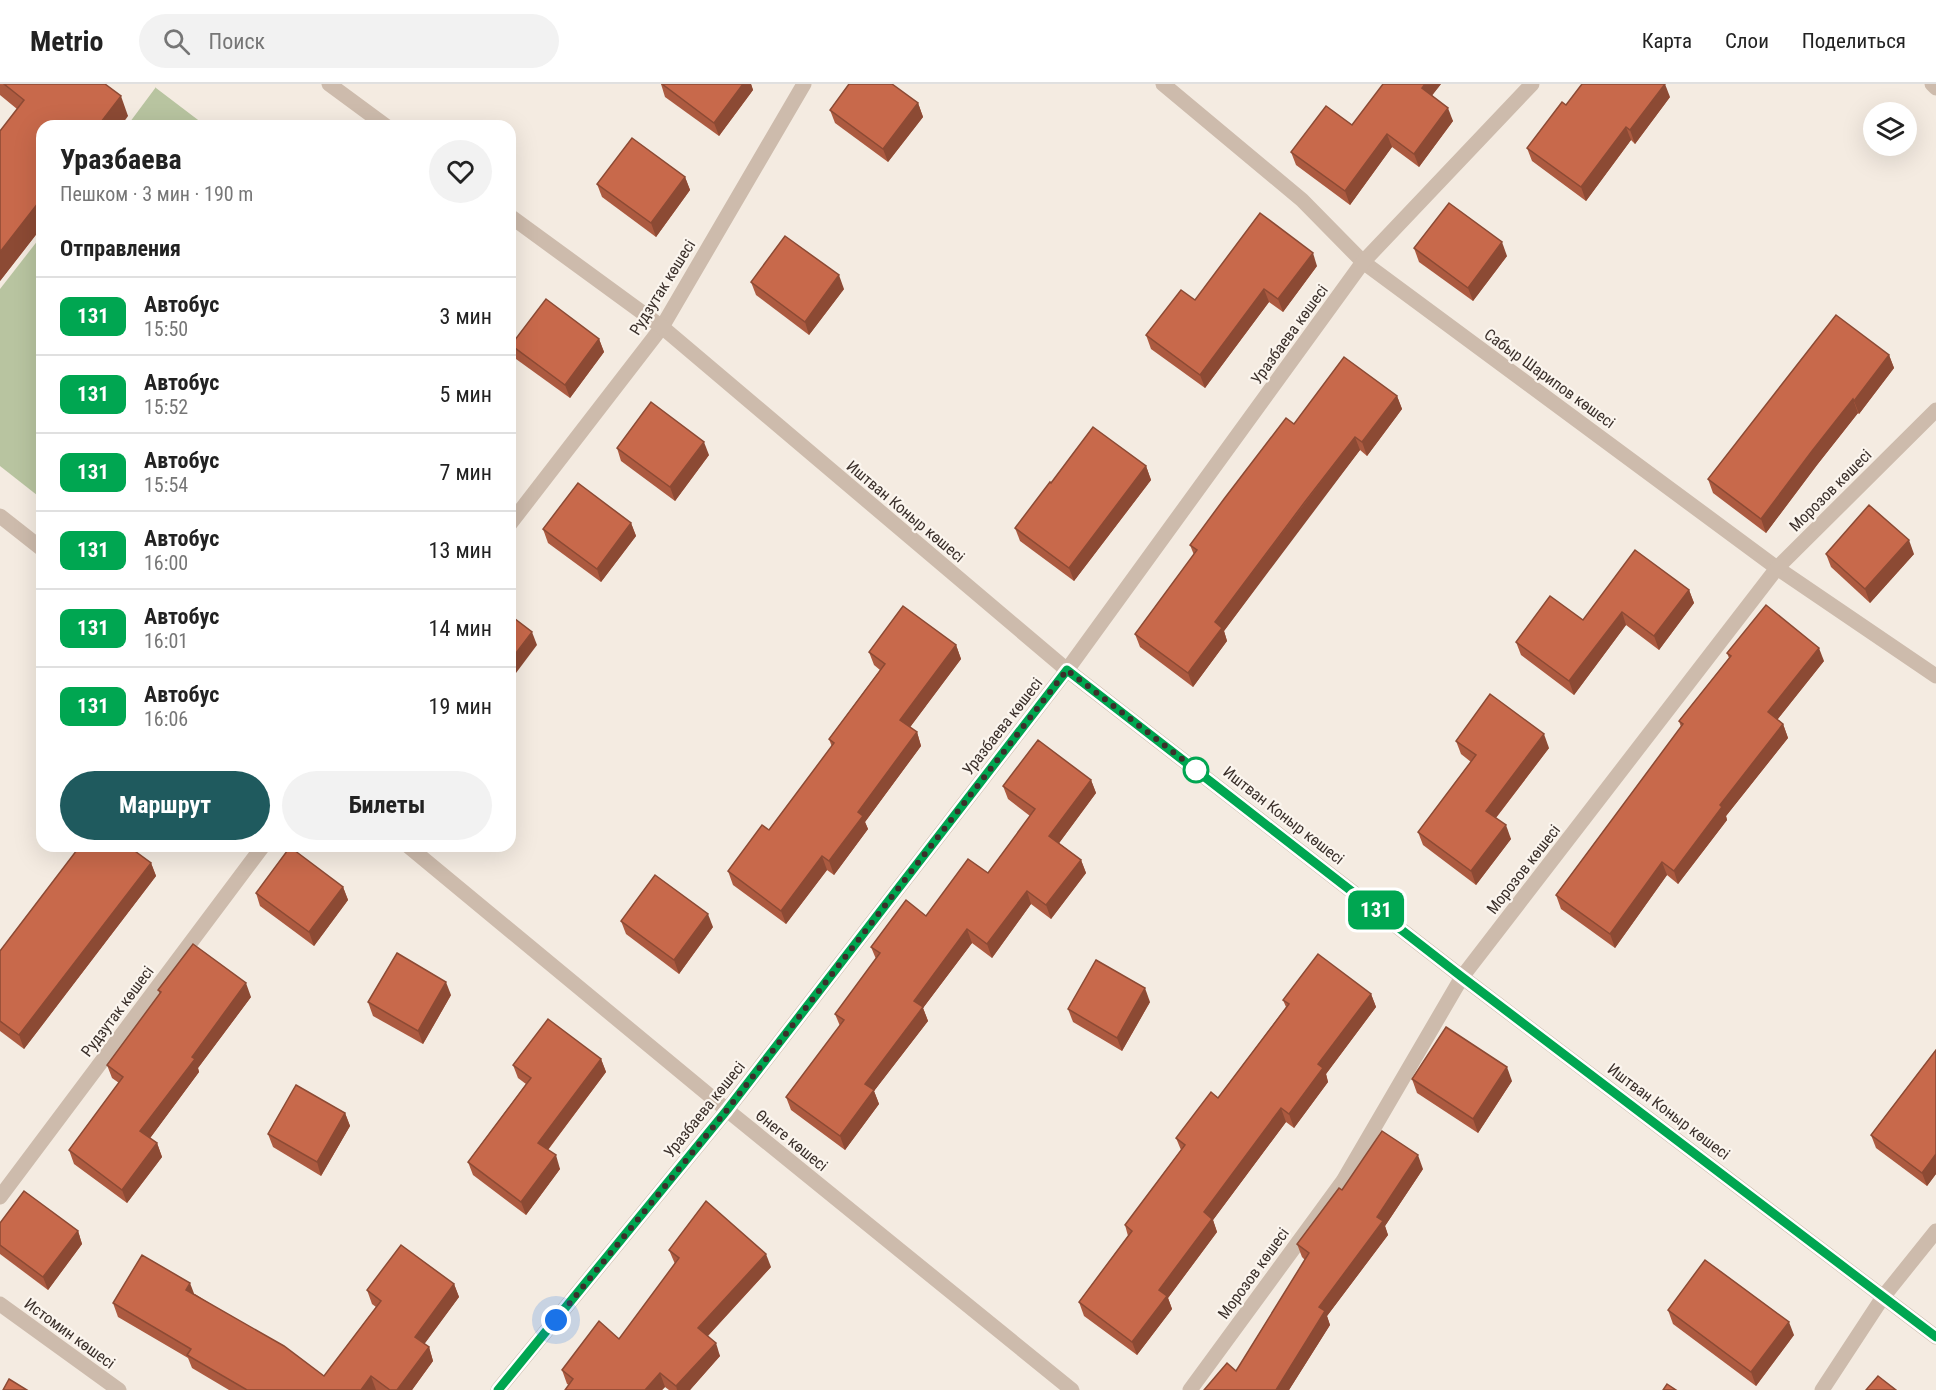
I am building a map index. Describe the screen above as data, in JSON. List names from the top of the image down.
{
  "streets": {
    "street": [
      "Рудзутак көшесі",
      "Уразбаева көшесі",
      "Сабыр Шарипов көшесі",
      "Морозов көшесі",
      "Иштван Коныр көшесі",
      "Өнеге көшесі",
      "Истомин көшесі"
    ]
  },
  "crossings": [
    ["Рудзутак көшесі", "Иштван Коныр көшесі"],
    ["Уразбаева көшесі", "Сабыр Шарипов көшесі"],
    ["Уразбаева көшесі", "Иштван Коныр көшесі"],
    ["Уразбаева көшесі", "Өнеге көшесі"],
    ["Сабыр Шарипов көшесі", "Морозов көшесі"],
    ["Морозов көшесі", "Иштван Коныр көшесі"]
  ],
  "lines": ["bus line 131"],
  "page": {
    "header": "Metrio",
    "search": "Поиск",
    "nav": ["Карта", "Слои", "Поделиться"],
    "on_map": "131",
    "heading": [
      ["Уразбаева", "Пешком · 3 мин · 190 m"],
      "Отправления"
    ],
    "list": [
      {
        "mark": "131",
        "name": "Автобус",
        "note": "15:50",
        "value": "3 мин"
      },
      {
        "mark": "131",
        "name": "Автобус",
        "note": "15:52",
        "value": "5 мин"
      },
      {
        "mark": "131",
        "name": "Автобус",
        "note": "15:54",
        "value": "7 мин"
      },
      {
        "mark": "131",
        "name": "Автобус",
        "note": "16:00",
        "value": "13 мин"
      },
      {
        "mark": "131",
        "name": "Автобус",
        "note": "16:01",
        "value": "14 мин"
      },
      {
        "mark": "131",
        "name": "Автобус",
        "note": "16:06",
        "value": "19 мин"
      }
    ],
    "buttons": ["Маршрут", "Билеты"]
  }
}
